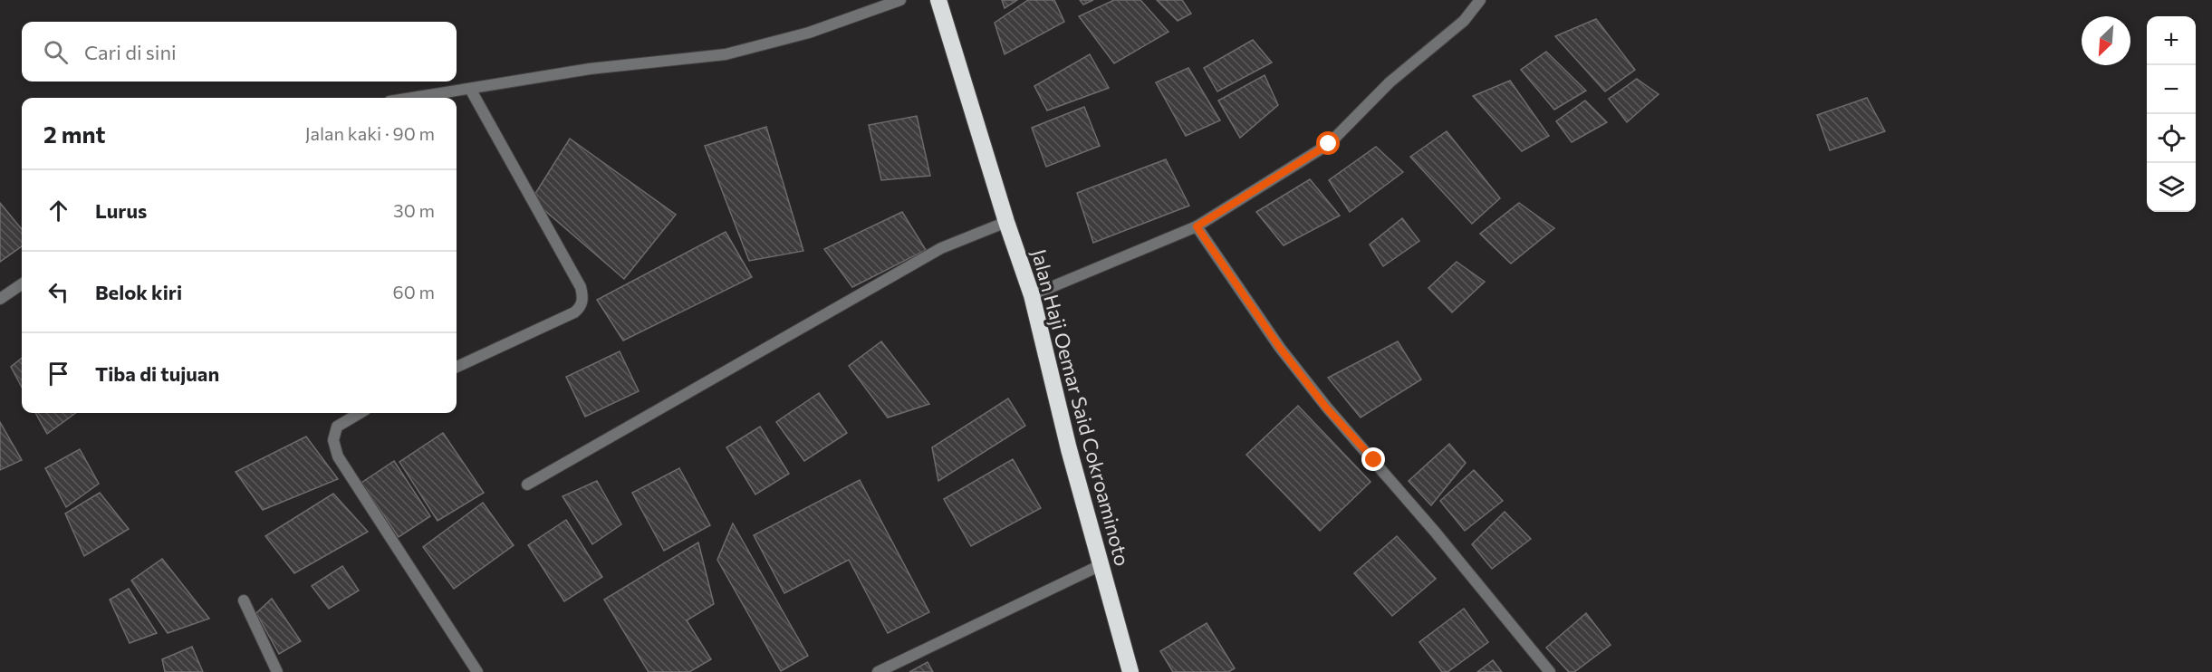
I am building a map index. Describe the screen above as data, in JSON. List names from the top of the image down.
{
  "streets": {
    "highway": ["Jalan Haji Oemar Said Cokroaminoto"]
  },
  "north": "bottom left",
  "page": {
    "map_buttons": ["+", "−"],
    "search": "Cari di sini",
    "heading": ["2 mnt", "Jalan kaki · 90 m"],
    "list": [
      ["Lurus", "30 m"],
      ["Belok kiri", "60 m"],
      "Tiba di tujuan"
    ]
  }
}
